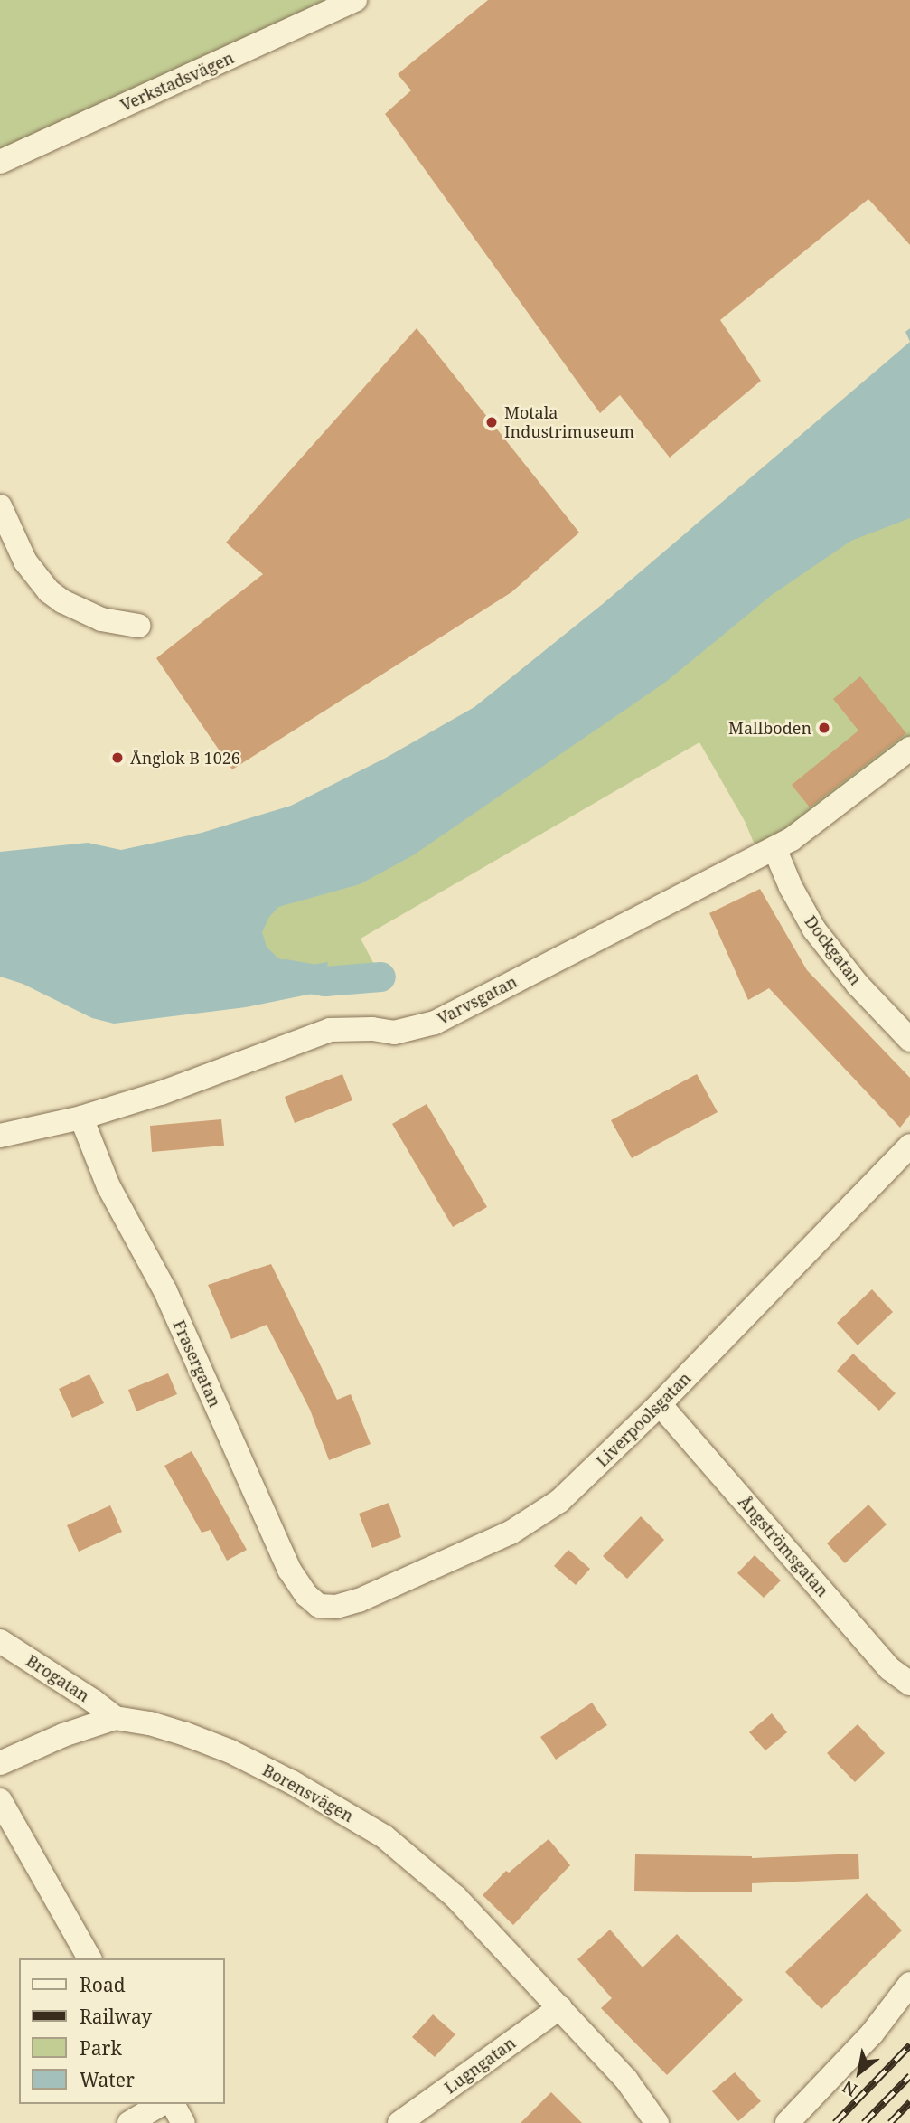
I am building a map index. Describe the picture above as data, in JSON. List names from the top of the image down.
{
  "streets": {
    "street": [
      "Verkstadsvägen",
      "Dockgatan",
      "Varvsgatan",
      "Frasergatan",
      "Liverpoolsgatan",
      "Ångströmsgatan",
      "Brogatan",
      "Borensvägen",
      "Lugngatan"
    ]
  },
  "crossings": [
    ["Dockgatan", "Varvsgatan"],
    ["Varvsgatan", "Frasergatan"],
    ["Frasergatan", "Liverpoolsgatan"],
    ["Liverpoolsgatan", "Ångströmsgatan"],
    ["Brogatan", "Borensvägen"],
    ["Borensvägen", "Lugngatan"]
  ],
  "places": ["Motala Industrimuseum", "Mallboden", "Ånglok B 1026"],
  "legend": [
    "Road",
    "Railway",
    "Park",
    "Water"
  ],
  "north": "bottom left"
}
